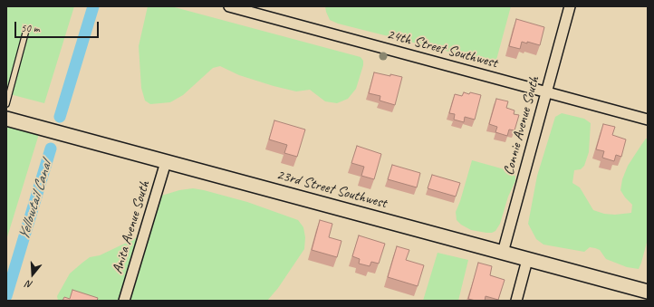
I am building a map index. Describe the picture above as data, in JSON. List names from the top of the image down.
{
  "streets": {
    "street": [
      "24th Street Southwest",
      "Connie Avenue South",
      "23rd Street Southwest",
      "Anita Avenue South"
    ]
  },
  "crossings": [
    ["24th Street Southwest", "Connie Avenue South"],
    ["Connie Avenue South", "23rd Street Southwest"],
    ["23rd Street Southwest", "Anita Avenue South"]
  ],
  "water": ["Yellowtail Canal"],
  "scale_bar": "50 m",
  "north": "bottom"
}
